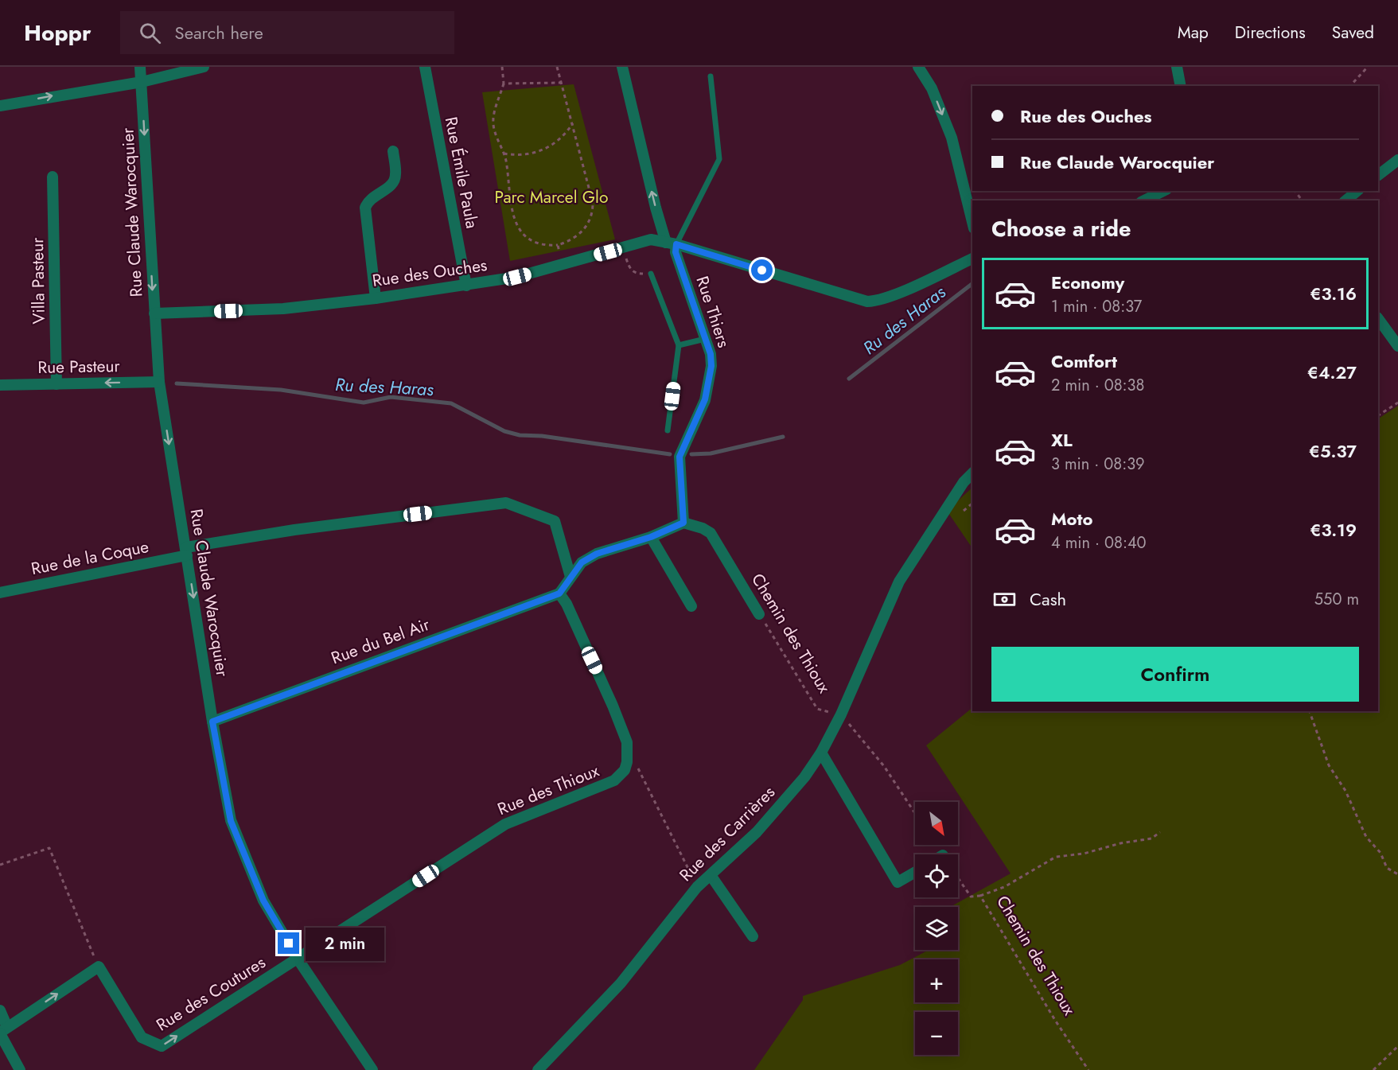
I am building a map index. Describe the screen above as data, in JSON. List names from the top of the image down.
{
  "streets": {
    "street": [
      "Rue Émile Paula",
      "Rue Claude Warocquier",
      "Rue des Ouches",
      "Villa Pasteur",
      "Rue Thiers",
      "Rue Pasteur",
      "Rue de la Coque",
      "Chemin des Thioux",
      "Rue du Bel Air",
      "Rue des Thioux",
      "Rue des Carrières",
      "Rue des Coutures"
    ]
  },
  "crossings": [
    ["Rue Émile Paula", "Rue des Ouches"],
    ["Rue Claude Warocquier", "Rue des Ouches"],
    ["Rue Claude Warocquier", "Rue Pasteur"],
    ["Rue Claude Warocquier", "Rue de la Coque"],
    ["Rue Claude Warocquier", "Rue du Bel Air"],
    ["Rue Claude Warocquier", "Rue des Thioux"],
    ["Rue Claude Warocquier", "Rue des Coutures"],
    ["Rue des Ouches", "Rue Thiers"],
    ["Villa Pasteur", "Rue Pasteur"],
    ["Rue Thiers", "Chemin des Thioux"],
    ["Chemin des Thioux", "Rue des Carrières"],
    ["Rue des Thioux", "Rue des Coutures"]
  ],
  "one_way": ["Rue Claude Warocquier", "Rue Thiers", "Rue Pasteur"],
  "water": ["Ru des Haras"],
  "parks": ["Parc Marcel Glo"],
  "north": "bottom right",
  "page": {
    "header": "Hoppr",
    "search": "Search here",
    "nav": ["Map", "Directions", "Saved"],
    "banner": ["Rue des Ouches", "Rue Claude Warocquier"],
    "heading": "Choose a ride",
    "list": [
      {
        "name": "Economy",
        "note": "1 min · 08:37",
        "value": "€3.16"
      },
      {
        "name": "Comfort",
        "note": "2 min · 08:38",
        "value": "€4.27"
      },
      {
        "name": "XL",
        "note": "3 min · 08:39",
        "value": "€5.37"
      },
      {
        "name": "Moto",
        "note": "4 min · 08:40",
        "value": "€3.19"
      }
    ],
    "pay": ["Cash", "550 m"],
    "buttons": "Confirm",
    "map_buttons": ["+", "−"],
    "bubble": "2 min"
  }
}
